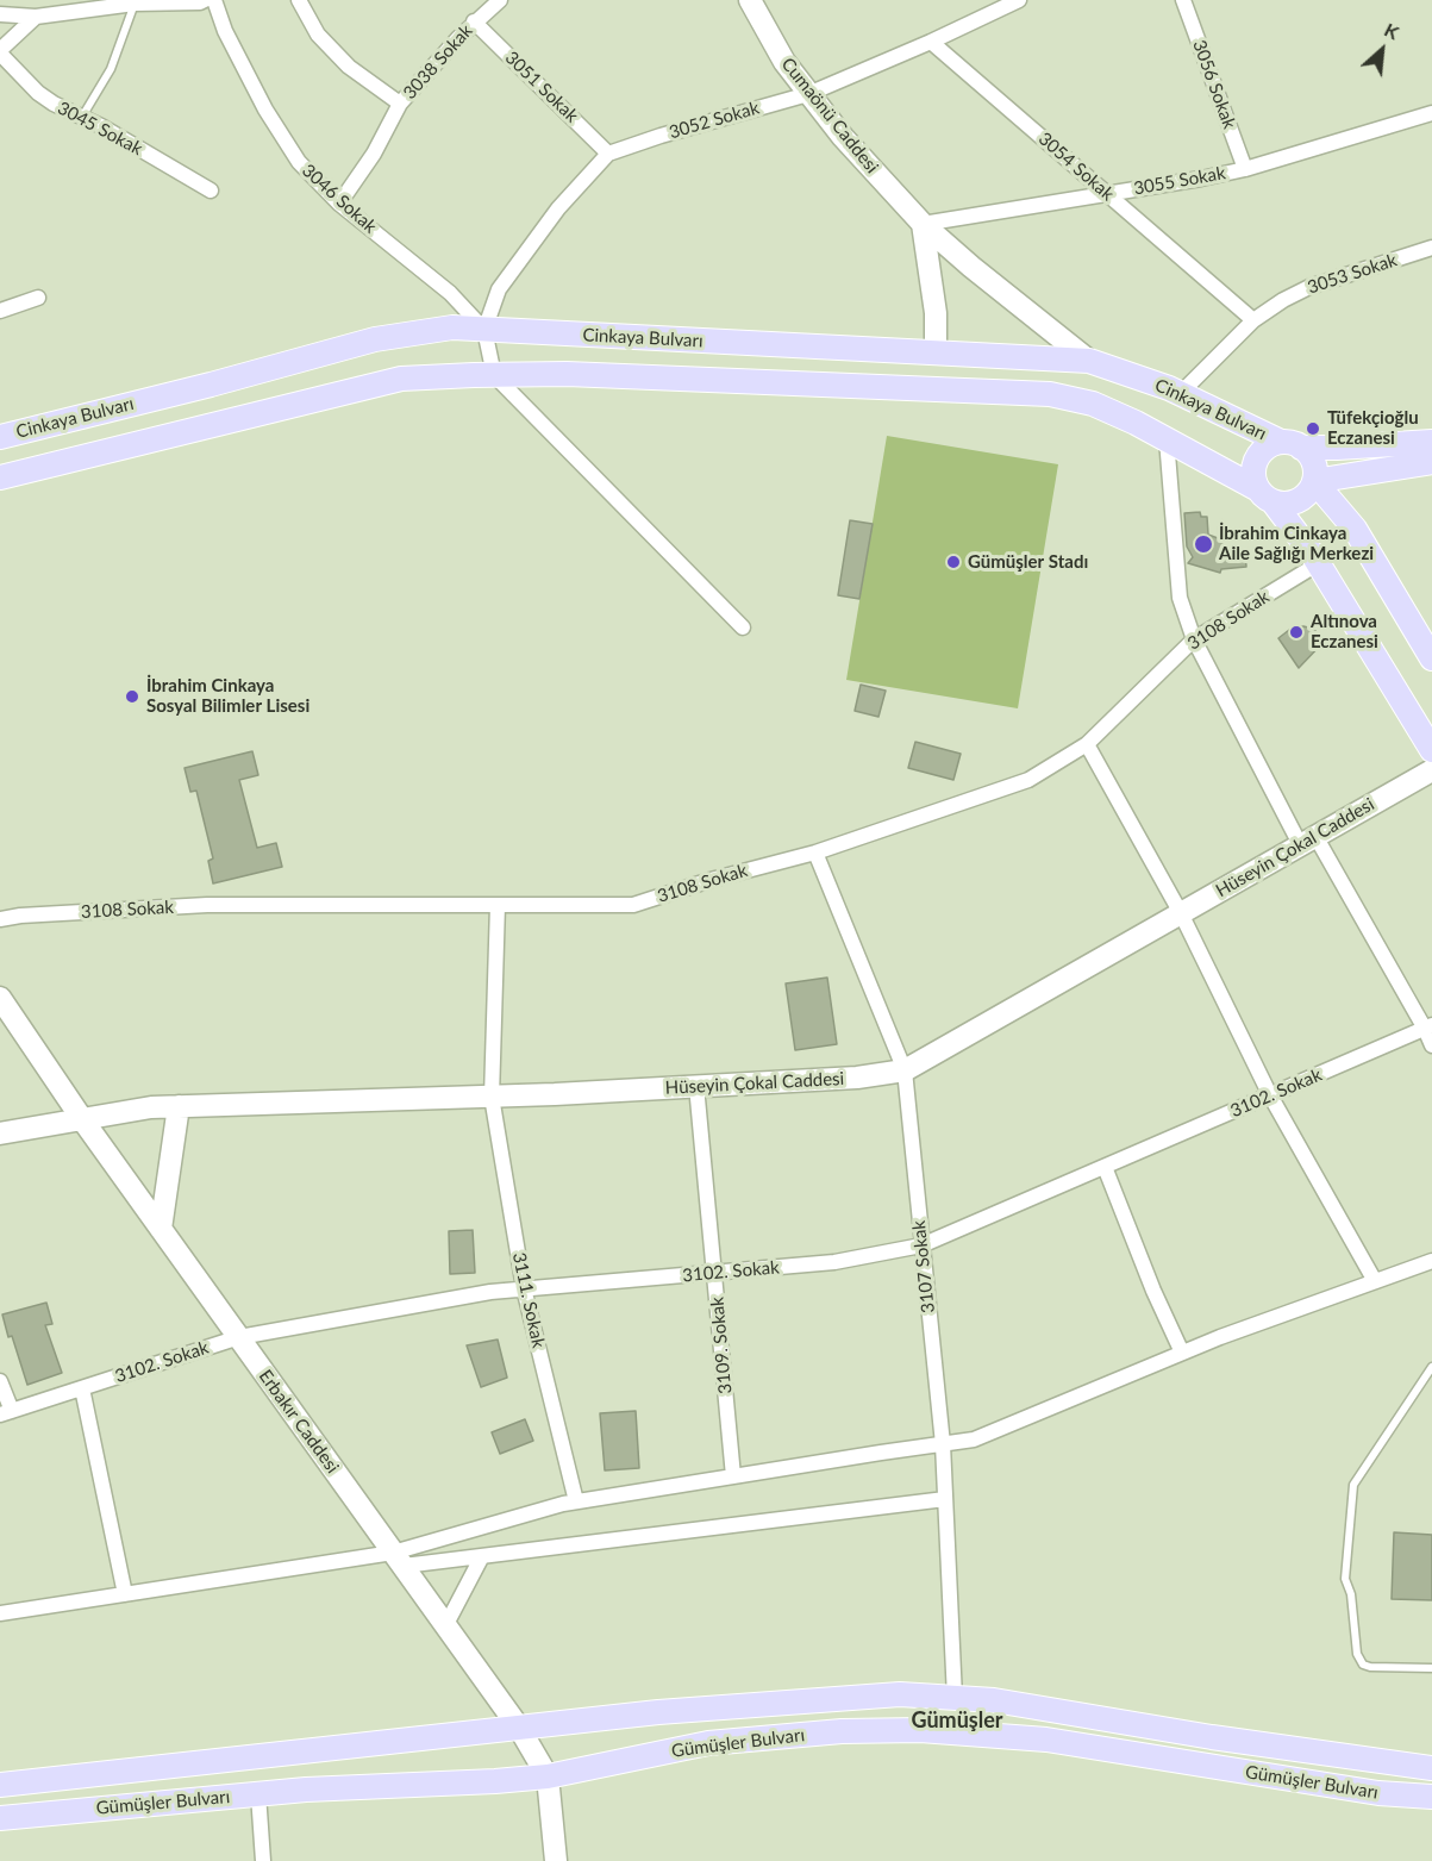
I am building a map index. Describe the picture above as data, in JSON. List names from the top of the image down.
{
  "streets": {
    "main road": ["Cinkaya Bulvarı", "Gümüşler Bulvarı"],
    "street": [
      "3038 Sokak",
      "3056 Sokak",
      "3051 Sokak",
      "Cumaönü Caddesi",
      "3052 Sokak",
      "3045 Sokak",
      "3054 Sokak",
      "3055 Sokak",
      "3046 Sokak",
      "3053 Sokak",
      "3108 Sokak",
      "Hüseyin Çokal Caddesi",
      "3102. Sokak",
      "3107 Sokak",
      "3111. Sokak",
      "3109. Sokak",
      "Erbakır Caddesi"
    ]
  },
  "crossings": [
    ["3038 Sokak", "3051 Sokak"],
    ["3038 Sokak", "3046 Sokak"],
    ["3056 Sokak", "3055 Sokak"],
    ["3051 Sokak", "3052 Sokak"],
    ["Cumaönü Caddesi", "3052 Sokak"],
    ["Cumaönü Caddesi", "3055 Sokak"],
    ["Cumaönü Caddesi", "Cinkaya Bulvarı"],
    ["3052 Sokak", "3054 Sokak"],
    ["3054 Sokak", "3055 Sokak"],
    ["3054 Sokak", "3053 Sokak"],
    ["3046 Sokak", "Cinkaya Bulvarı"],
    ["3053 Sokak", "Cinkaya Bulvarı"],
    ["3108 Sokak", "3107 Sokak"],
    ["3108 Sokak", "3111. Sokak"],
    ["Hüseyin Çokal Caddesi", "3107 Sokak"],
    ["Hüseyin Çokal Caddesi", "3111. Sokak"],
    ["Hüseyin Çokal Caddesi", "3109. Sokak"],
    ["Hüseyin Çokal Caddesi", "Erbakır Caddesi"],
    ["3102. Sokak", "3107 Sokak"],
    ["3102. Sokak", "3111. Sokak"],
    ["3102. Sokak", "3109. Sokak"],
    ["3102. Sokak", "Erbakır Caddesi"],
    ["3107 Sokak", "Gümüşler Bulvarı"],
    ["Erbakır Caddesi", "Gümüşler Bulvarı"]
  ],
  "districts": ["Gümüşler"],
  "places": [
    "Tüfekçioğlu Eczanesi",
    "İbrahim Cinkaya Aile Sağlığı Merkezi",
    "Gümüşler Stadı",
    "Altınova Eczanesi",
    "İbrahim Cinkaya Sosyal Bilimler Lisesi"
  ],
  "north": "top right"
}
